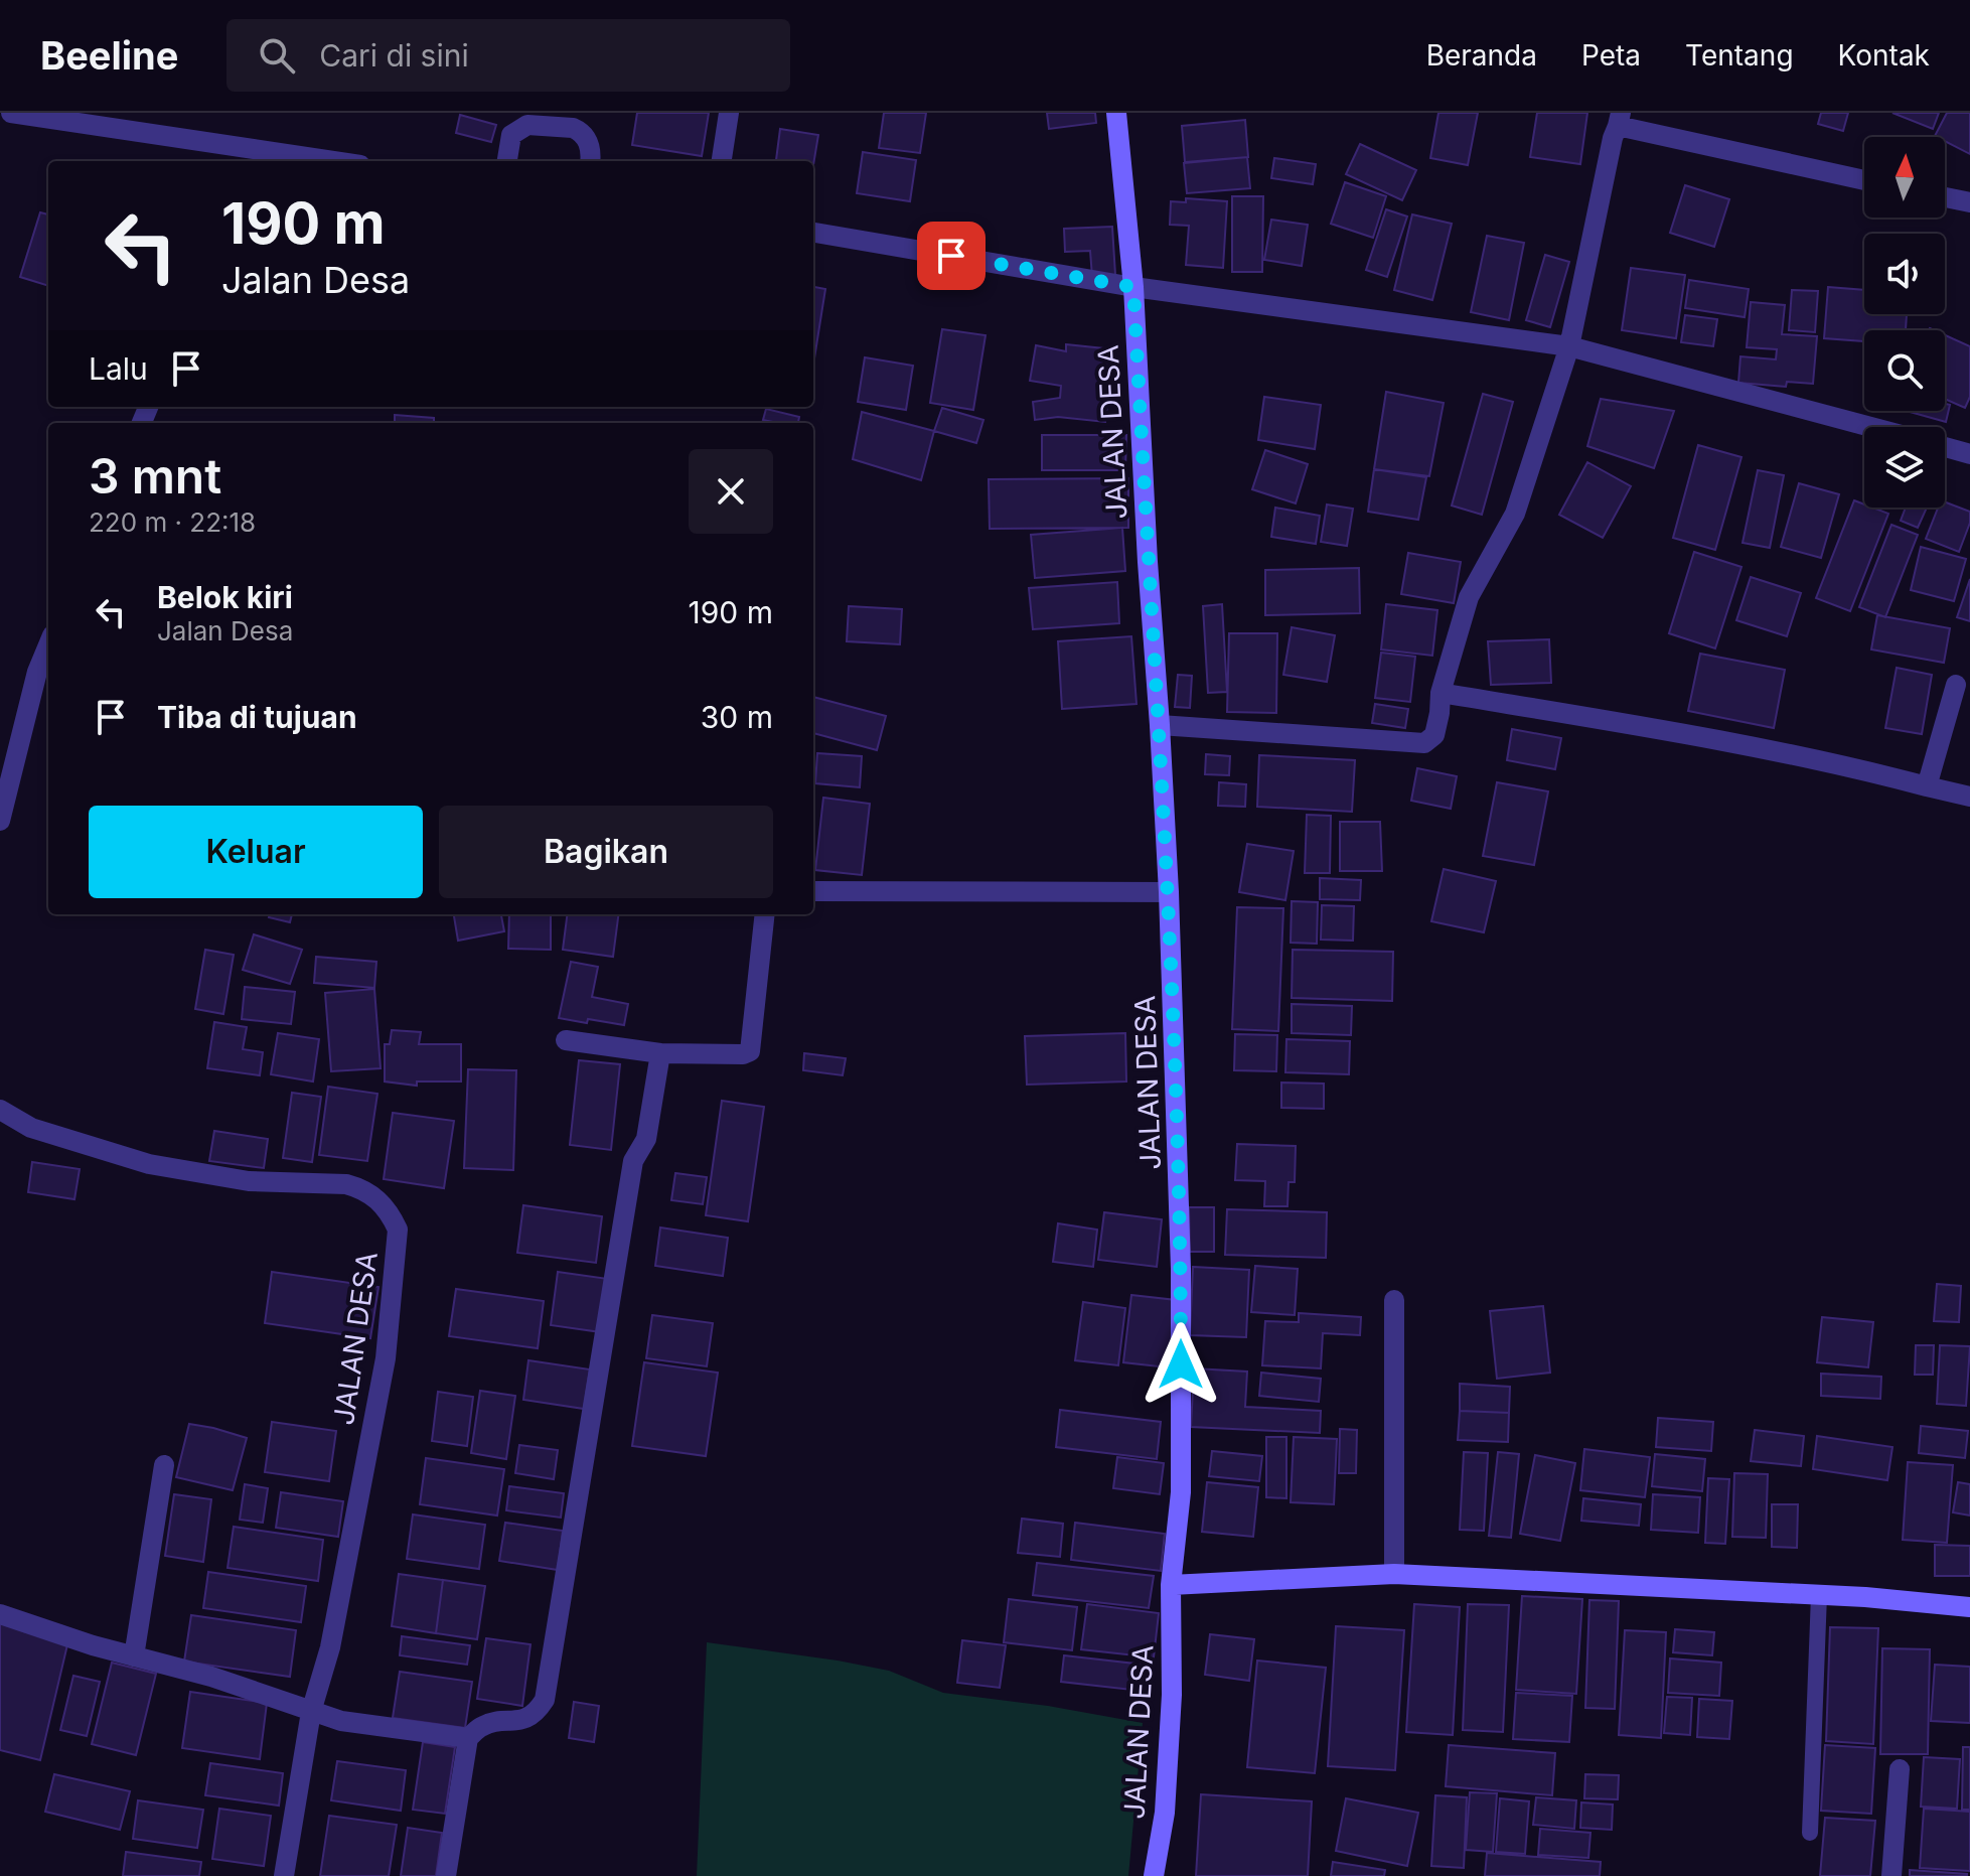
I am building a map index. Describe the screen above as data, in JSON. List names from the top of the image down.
{
  "streets": {
    "street": ["JALAN DESA"]
  },
  "north": "top",
  "page": {
    "header": "Beeline",
    "search": "Cari di sini",
    "nav": [
      "Beranda",
      "Peta",
      "Tentang",
      "Kontak"
    ],
    "turn": ["190 m", "Jalan Desa"],
    "then": "Lalu",
    "heading": ["3 mnt", "220 m · 22:18"],
    "list": [
      {
        "name": "Belok kiri",
        "note": "Jalan Desa",
        "value": "190 m"
      },
      {
        "name": "Tiba di tujuan",
        "value": "30 m"
      }
    ],
    "buttons": ["Keluar", "Bagikan"]
  }
}
